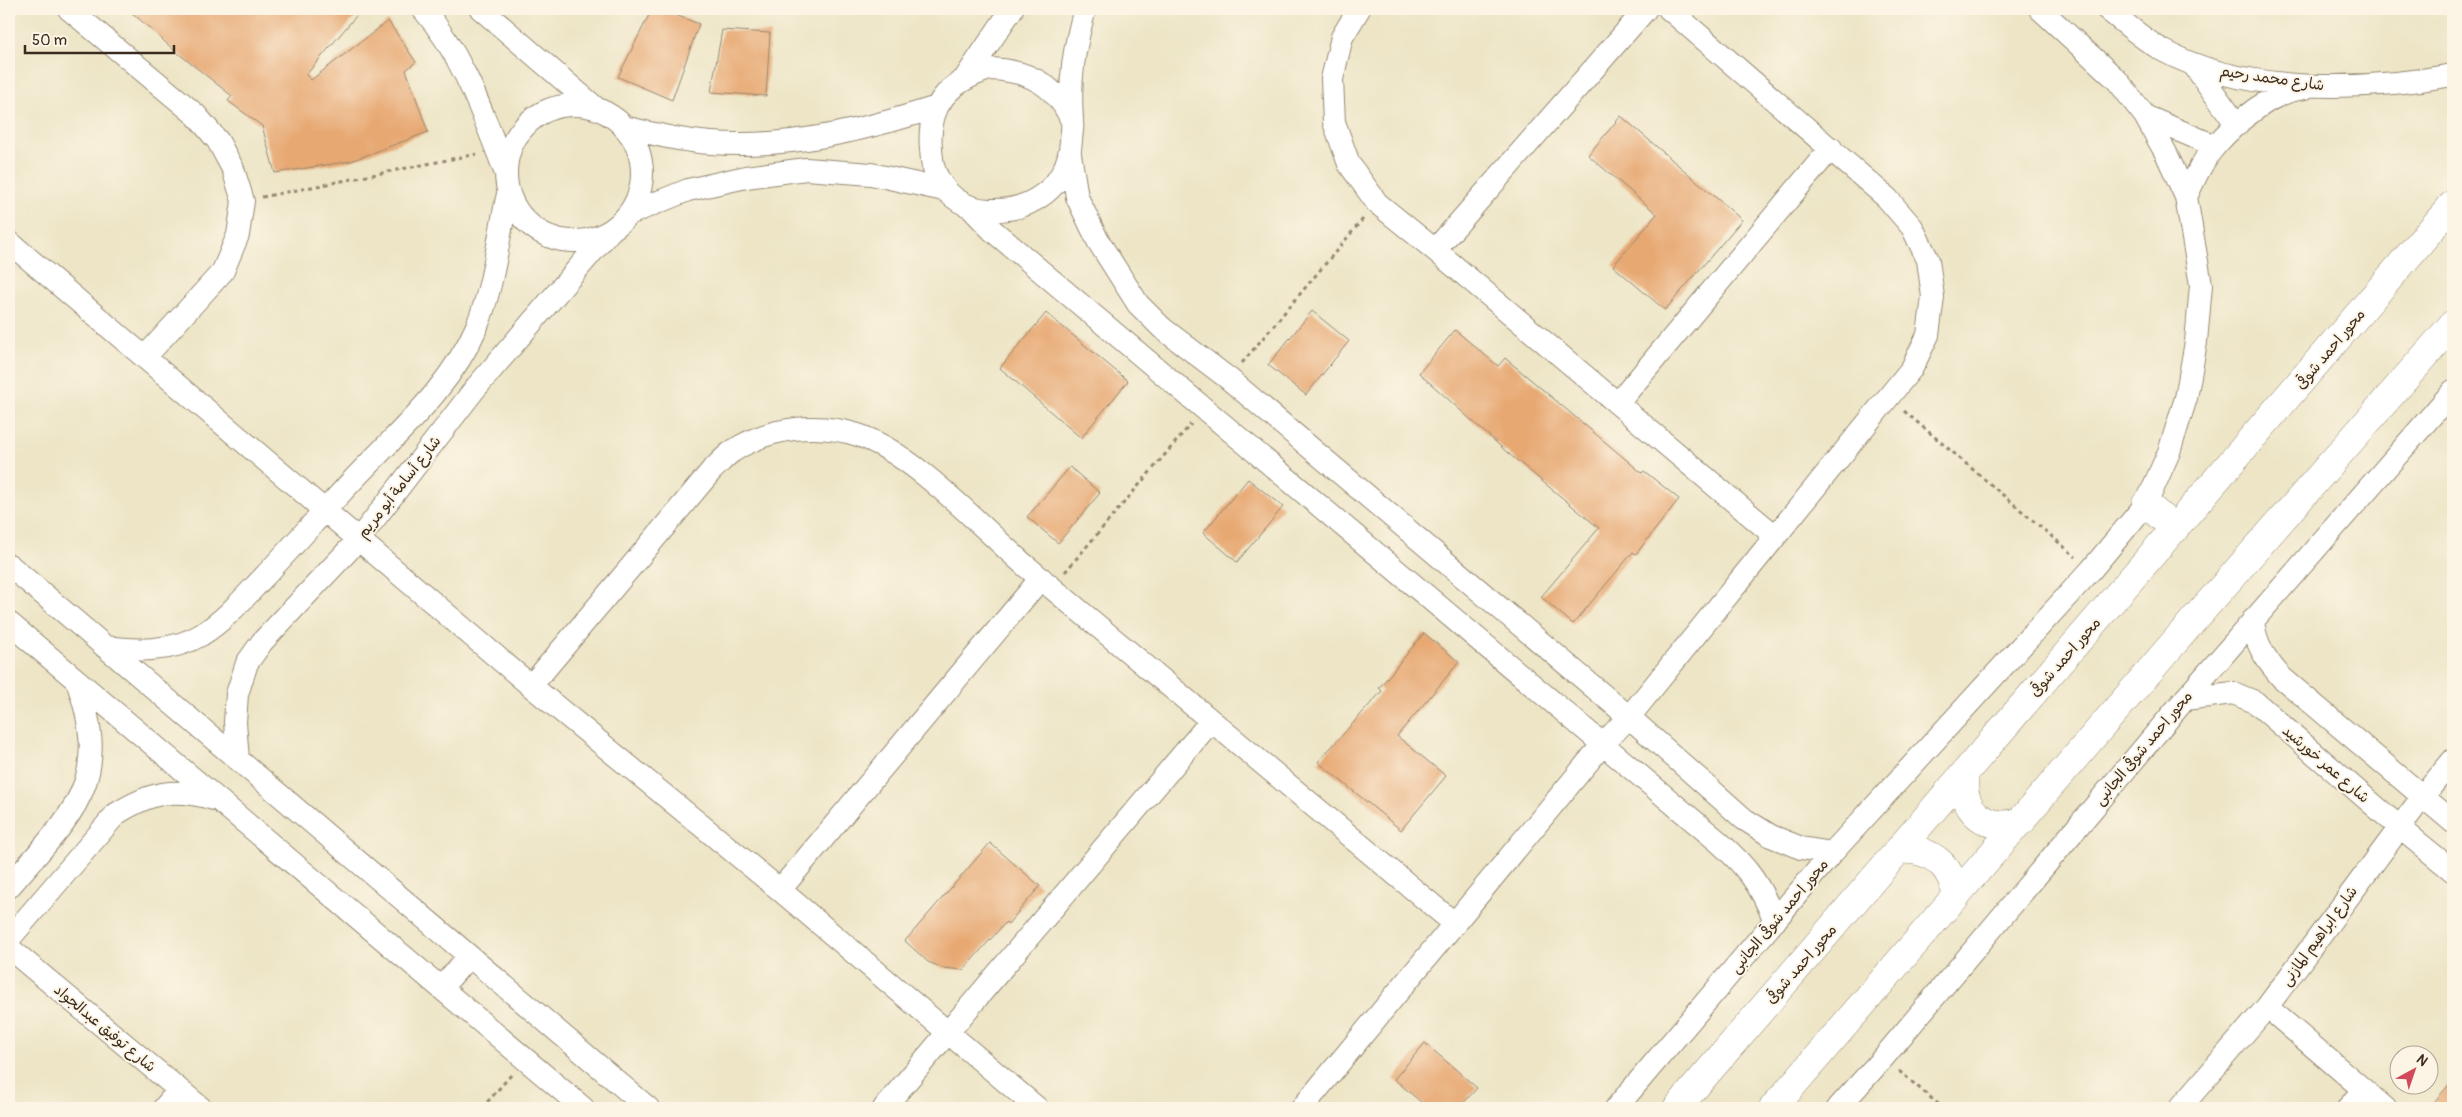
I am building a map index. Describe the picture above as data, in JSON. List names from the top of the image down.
{
  "streets": {
    "main road": ["محور احمد شوقى"],
    "street": [
      "شارع محمد رحيم",
      "شارع أسامة أبو مريم",
      "محور احمد شوقى الجانبى",
      "شارع عمر خورشيد",
      "شارع ابراهيم المازنى",
      "شارع توفيق عبدالجواد"
    ]
  },
  "crossings": [
    ["محور احمد شوقى الجانبى", "شارع عمر خورشيد"],
    ["شارع عمر خورشيد", "شارع ابراهيم المازنى"]
  ],
  "scale_bar": "50 m",
  "north": "top right"
}
